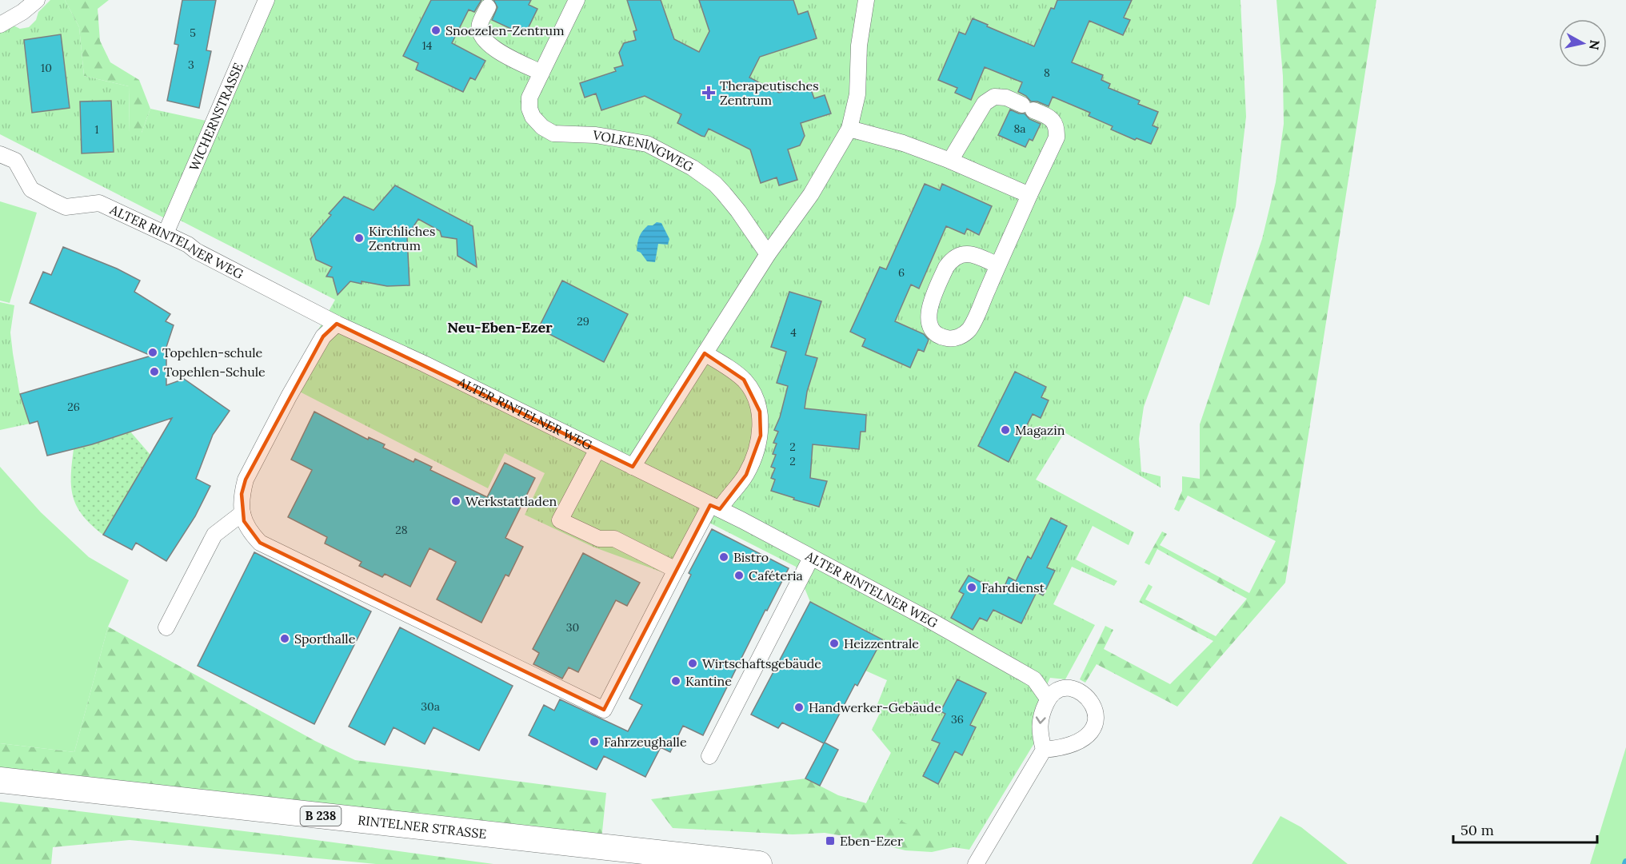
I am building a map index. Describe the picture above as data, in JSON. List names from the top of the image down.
{
  "streets": {
    "main road": ["B 238", "RINTELNER STRASSE"],
    "street": ["WICHERNSTRASSE", "VOLKENINGWEG", "ALTER RINTELNER WEG"]
  },
  "crossings": [
    ["WICHERNSTRASSE", "ALTER RINTELNER WEG"]
  ],
  "districts": ["Neu-Eben-Ezer"],
  "places": {
    "other": [
      "Snoezelen-Zentrum",
      "Kirchliches Zentrum",
      "Topehlen-schule",
      "Topehlen-Schule",
      "Magazin",
      "Werkstattladen",
      "Bistro",
      "Caféteria",
      "Fahrdienst",
      "Sporthalle",
      "Heizzentrale",
      "Wirtschaftsgebäude",
      "Kantine",
      "Handwerker-Gebäude",
      "Fahrzeughalle"
    ],
    "health": ["Therapeutisches Zentrum"],
    "transit": ["Eben-Ezer"]
  },
  "house_numbers": [
    "5",
    "14",
    "3",
    "10",
    "8",
    "8a",
    "1",
    "6",
    "29",
    "4",
    "26",
    "2",
    "2",
    "28",
    "30",
    "30a",
    "36"
  ],
  "scale_bar": "50 m",
  "north": "right"
}
